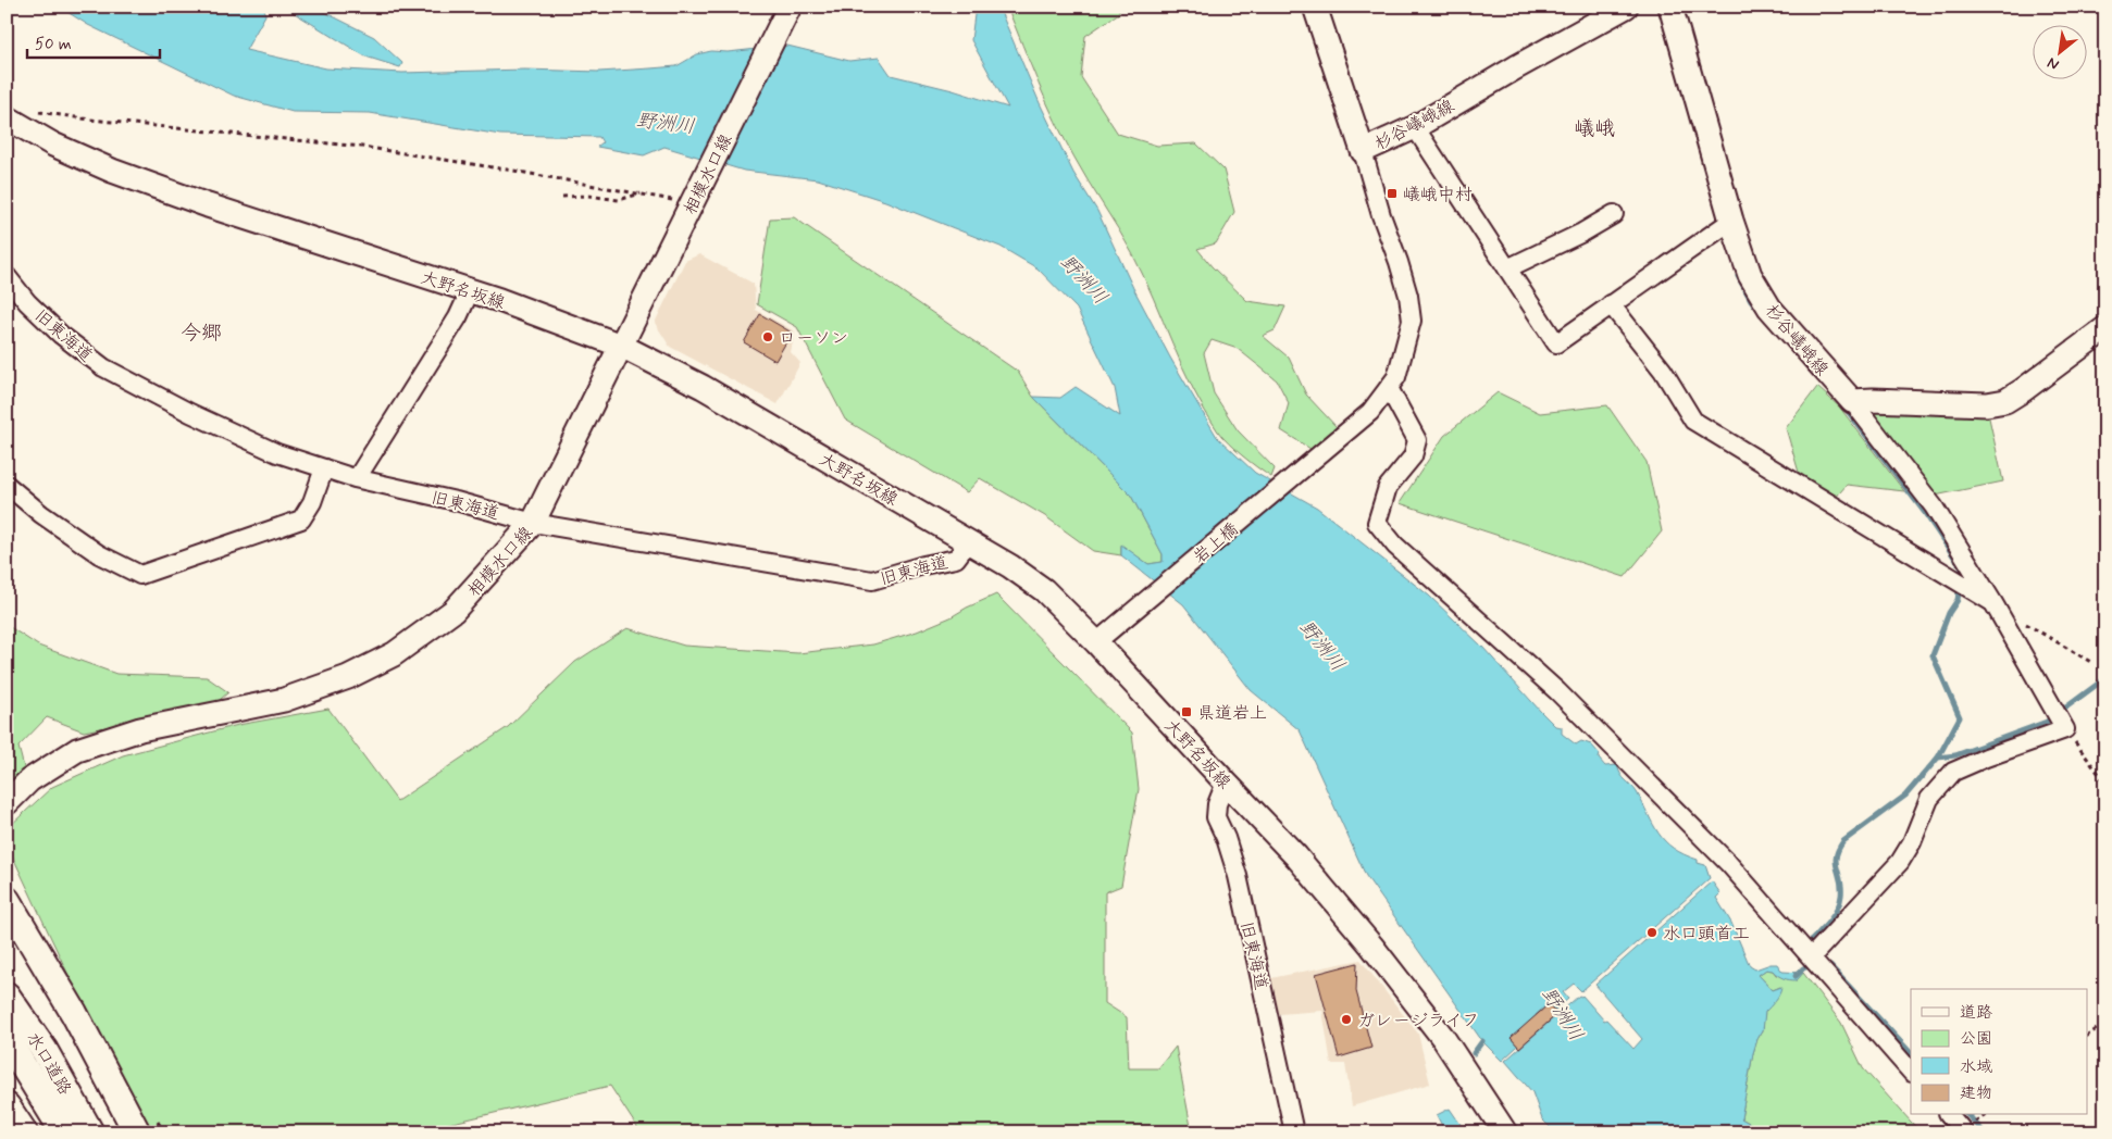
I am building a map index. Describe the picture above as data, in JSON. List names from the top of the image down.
{
  "streets": {
    "highway": ["水口道路"],
    "main road": ["杉谷嶬峨線", "相模水口線", "大野名坂線"],
    "street": ["旧東海道", "岩上橋"]
  },
  "crossings": [
    ["杉谷嶬峨線", "岩上橋"],
    ["相模水口線", "大野名坂線"],
    ["相模水口線", "旧東海道"],
    ["大野名坂線", "旧東海道"],
    ["大野名坂線", "岩上橋"]
  ],
  "districts": ["嶬峨", "今郷"],
  "water": ["野洲川"],
  "places": {
    "transit": ["嶬峨中村", "県道岩上"],
    "other": ["ローソン", "水口頭首工", "ガレージライフ"]
  },
  "legend": [
    "道路",
    "公園",
    "水域",
    "建物"
  ],
  "scale_bar": "50 m",
  "north": "bottom left"
}
